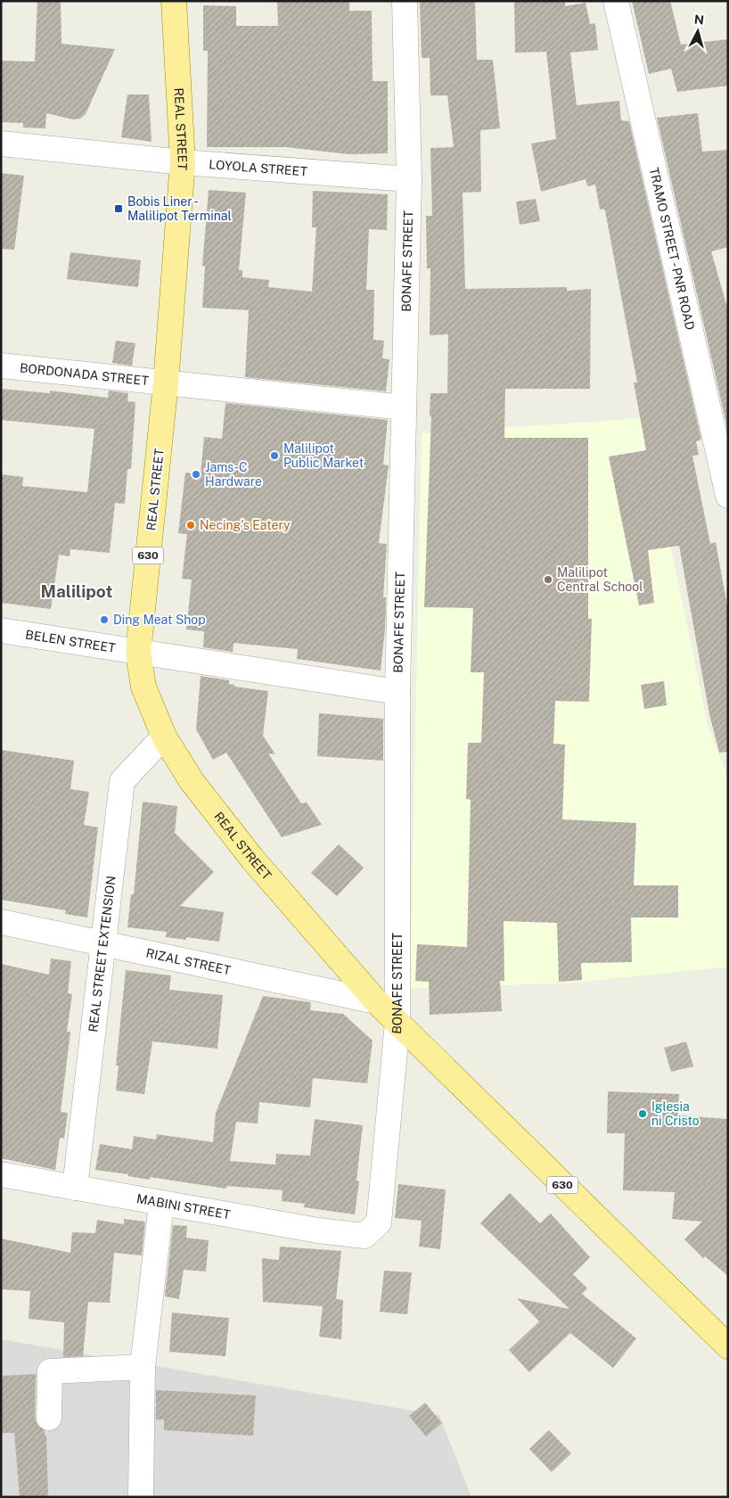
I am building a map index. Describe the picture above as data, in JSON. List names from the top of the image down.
{
  "streets": {
    "main road": ["REAL STREET", "630"],
    "street": [
      "LOYOLA STREET",
      "TRAMO STREET - PNR ROAD",
      "BONAFE STREET",
      "BORDONADA STREET",
      "BELEN STREET",
      "REAL STREET EXTENSION",
      "RIZAL STREET",
      "MABINI STREET"
    ]
  },
  "crossings": [
    ["REAL STREET", "LOYOLA STREET"],
    ["REAL STREET", "BONAFE STREET"],
    ["REAL STREET", "BORDONADA STREET"],
    ["REAL STREET", "630"],
    ["REAL STREET", "BELEN STREET"],
    ["REAL STREET", "REAL STREET EXTENSION"],
    ["REAL STREET", "RIZAL STREET"],
    ["LOYOLA STREET", "BONAFE STREET"],
    ["BONAFE STREET", "BORDONADA STREET"],
    ["BONAFE STREET", "630"],
    ["BONAFE STREET", "BELEN STREET"],
    ["BONAFE STREET", "MABINI STREET"],
    ["REAL STREET EXTENSION", "RIZAL STREET"],
    ["REAL STREET EXTENSION", "MABINI STREET"]
  ],
  "districts": ["Malilipot"],
  "places": {
    "transit": ["Bobis Liner - Malilipot Terminal"],
    "other": [
      "Malilipot Public Market",
      "Jams-C Hardware",
      "Necing's Eatery",
      "Malilipot Central School",
      "Ding Meat Shop",
      "Iglesia ni Cristo"
    ]
  },
  "north": "top"
}
